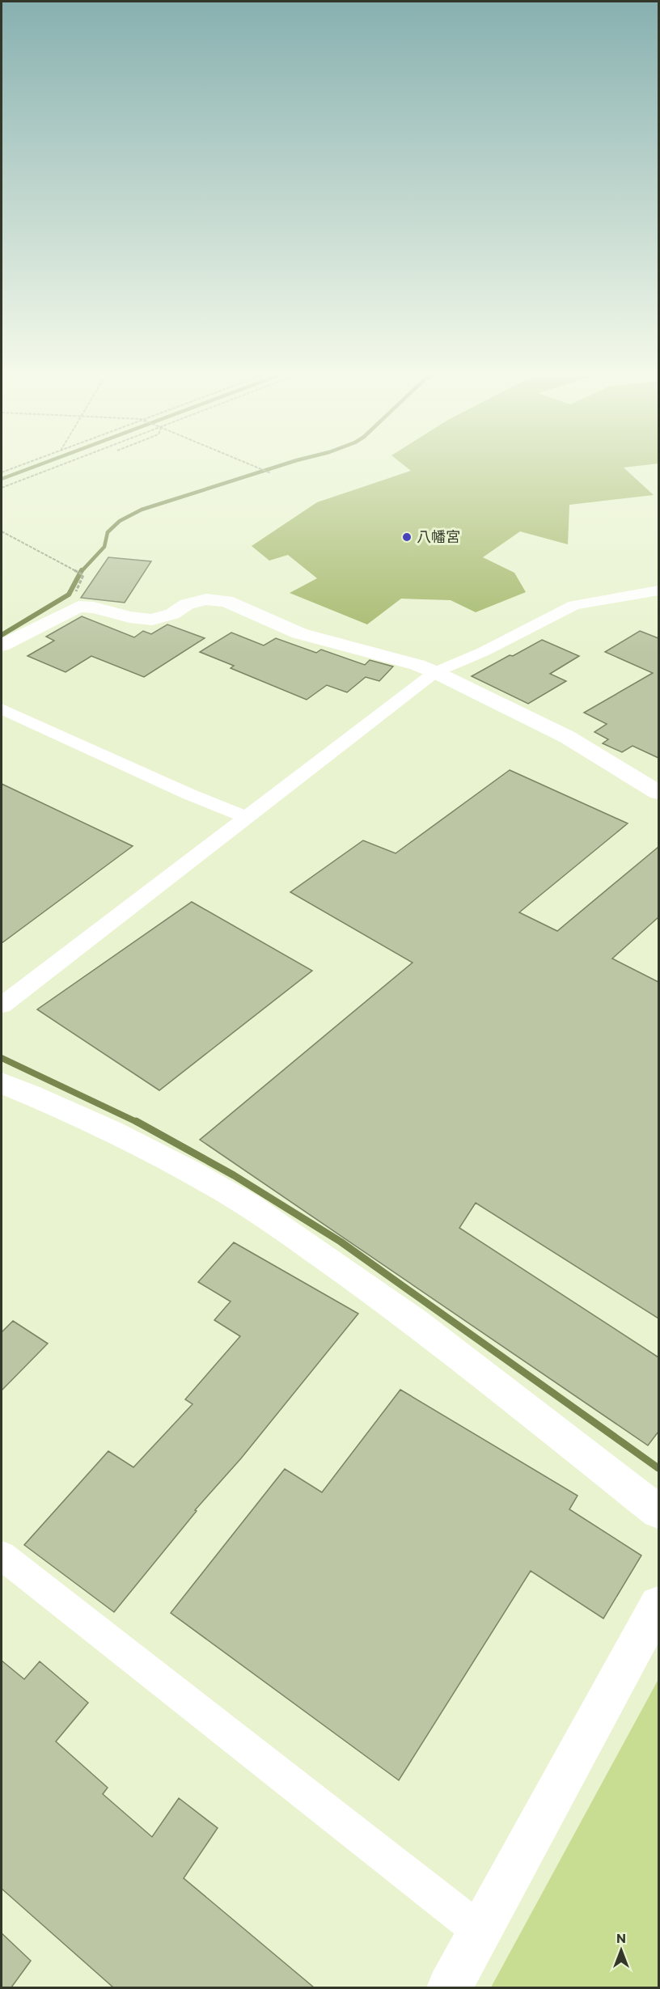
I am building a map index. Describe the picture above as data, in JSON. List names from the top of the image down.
{
  "places": ["八幡宮"],
  "north": "top"
}
